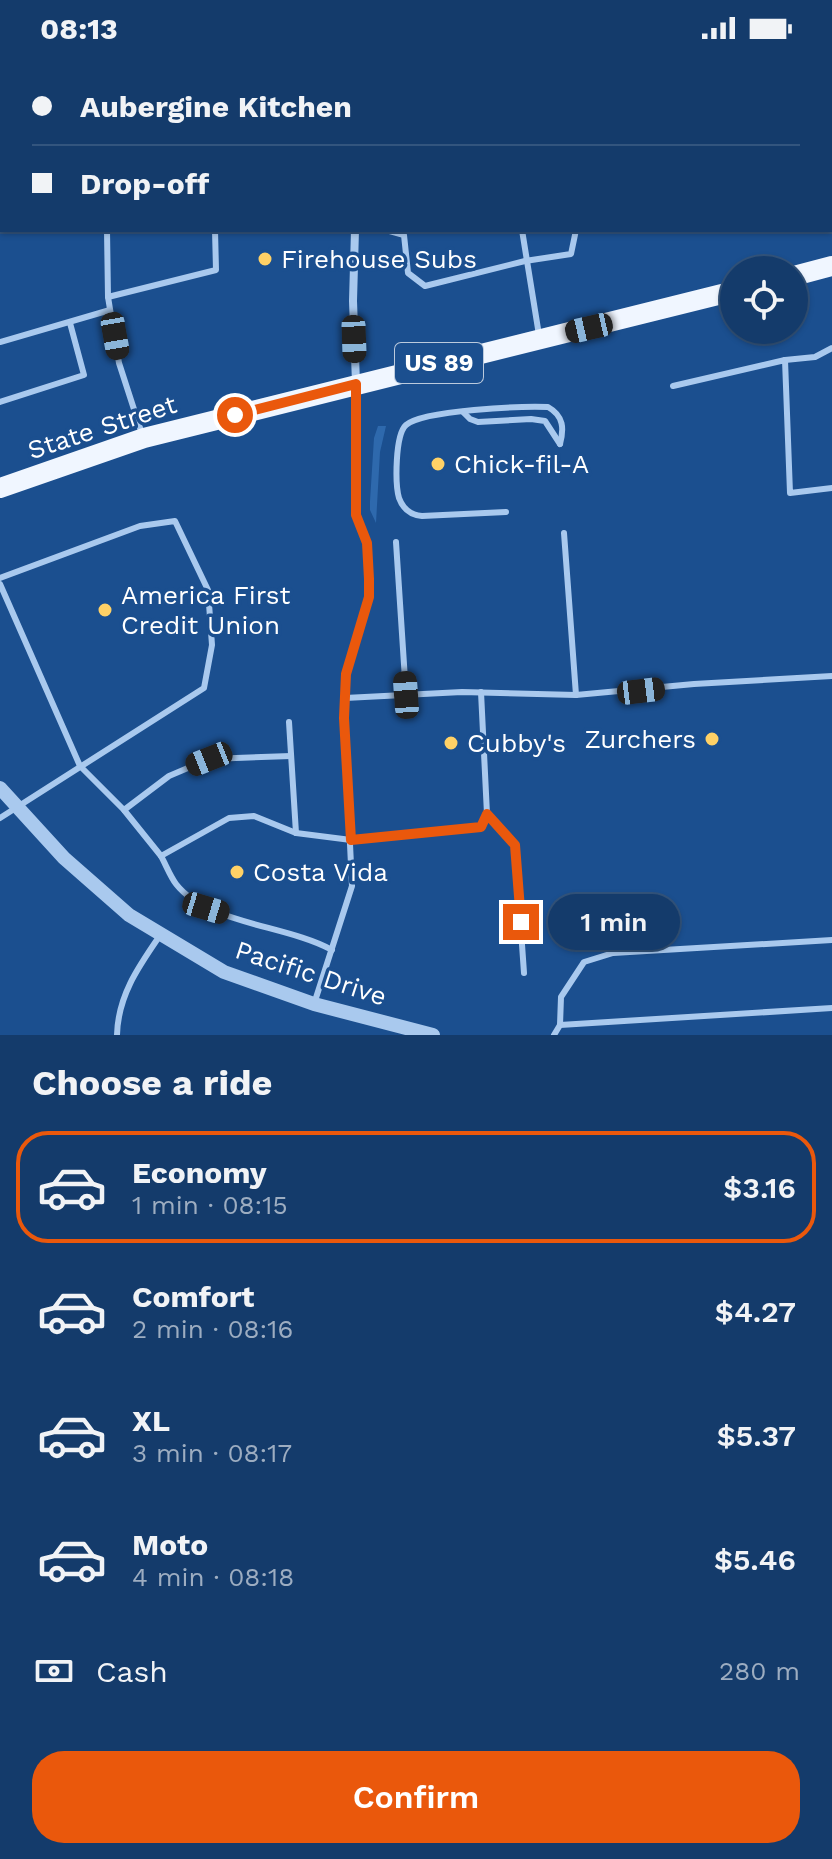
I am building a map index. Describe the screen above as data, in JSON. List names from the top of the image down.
{
  "streets": {
    "main road": ["US 89", "State Street"],
    "street": ["Pacific Drive"]
  },
  "places": [
    "Firehouse Subs",
    "Chick-fil-A",
    "America First Credit Union",
    "Zurchers",
    "Cubby's",
    "Costa Vida"
  ],
  "page": {
    "status": "08:13",
    "banner": ["Aubergine Kitchen", "Drop-off"],
    "bubble": "1 min",
    "heading": "Choose a ride",
    "list": [
      {
        "name": "Economy",
        "note": "1 min · 08:15",
        "value": "$3.16"
      },
      {
        "name": "Comfort",
        "note": "2 min · 08:16",
        "value": "$4.27"
      },
      {
        "name": "XL",
        "note": "3 min · 08:17",
        "value": "$5.37"
      },
      {
        "name": "Moto",
        "note": "4 min · 08:18",
        "value": "$5.46"
      }
    ],
    "pay": ["Cash", "280 m"],
    "buttons": "Confirm"
  }
}
